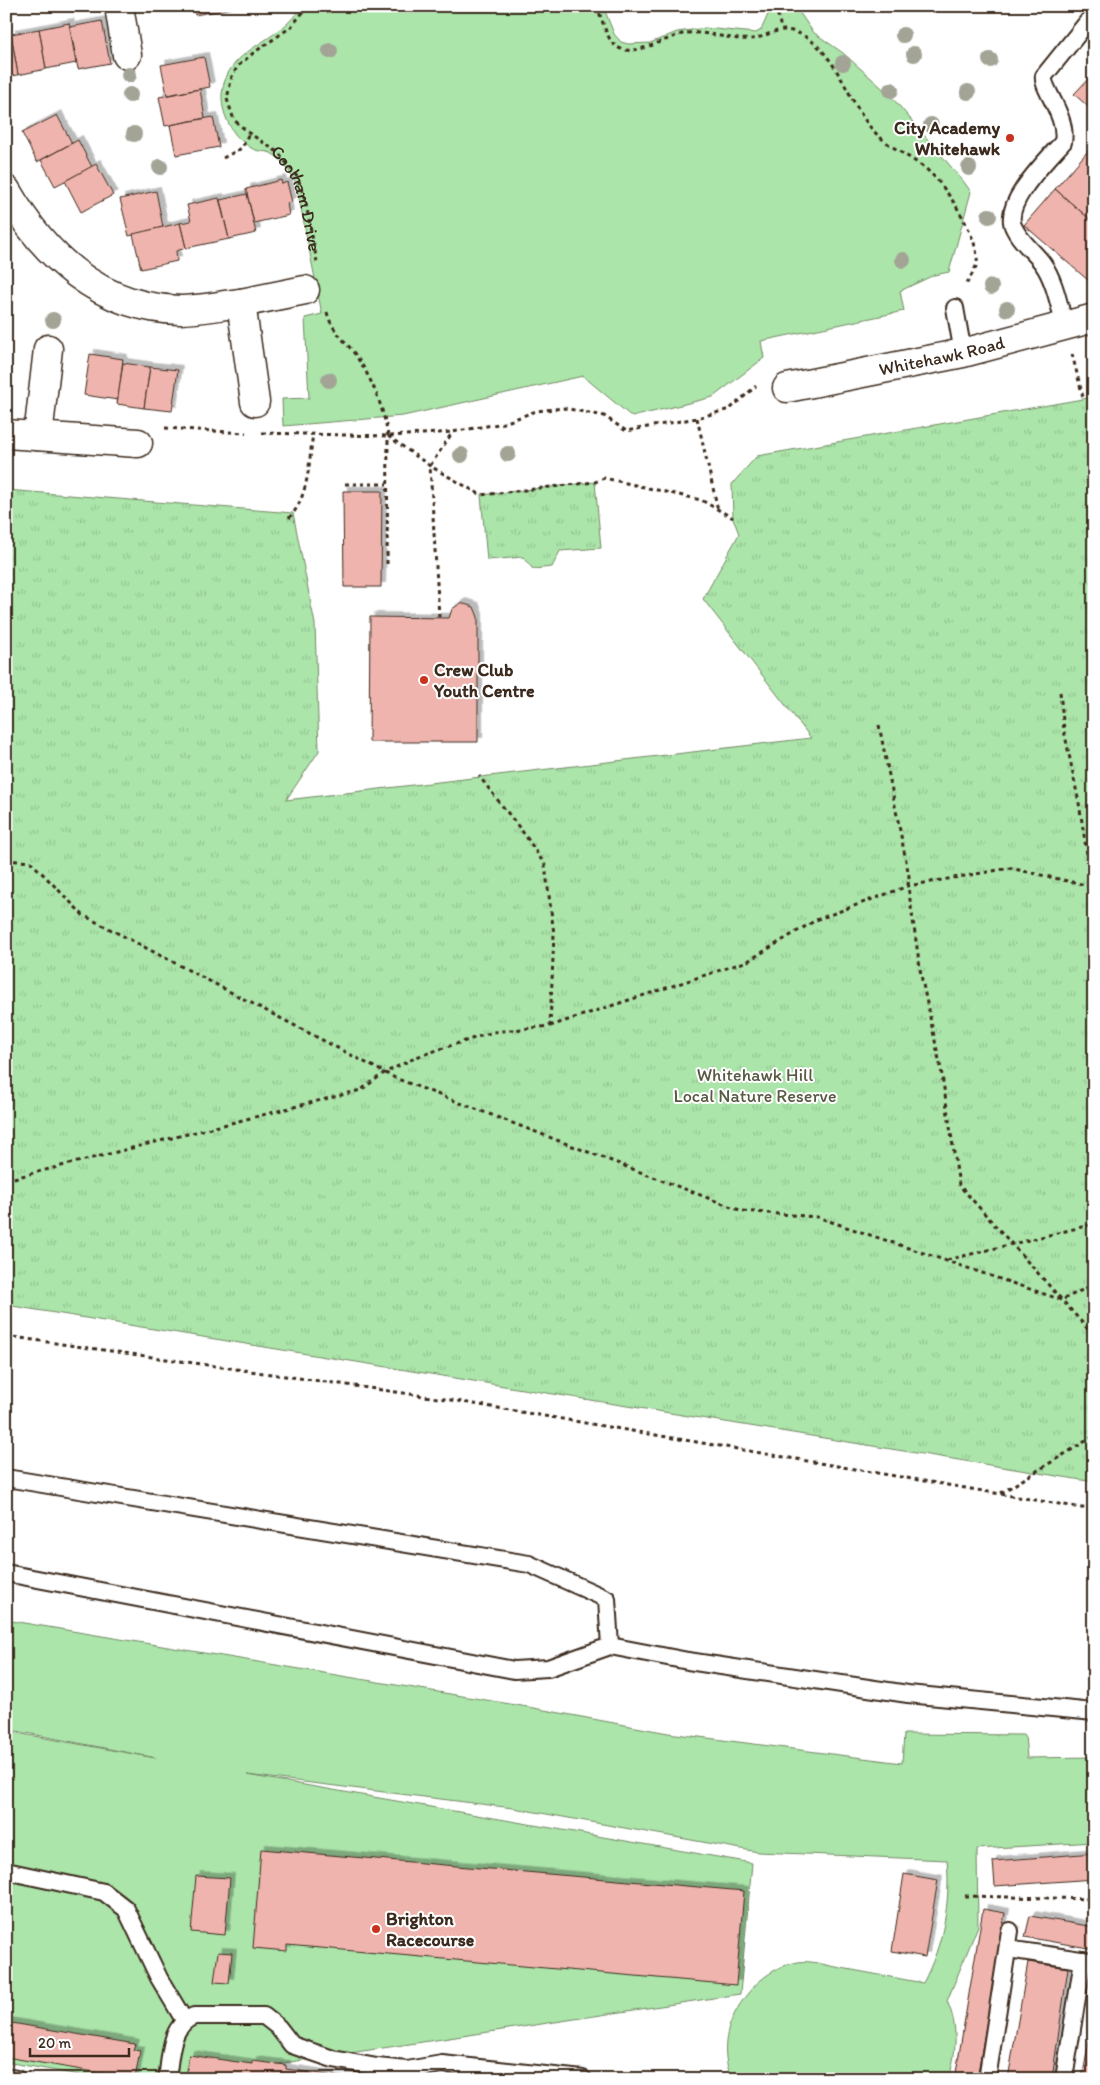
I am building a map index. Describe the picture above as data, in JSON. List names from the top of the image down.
{
  "streets": {
    "street": ["Whitehawk Road"],
    "path": ["Coolham Drive"]
  },
  "parks": ["Whitehawk Hill Local Nature Reserve"],
  "places": ["City Academy Whitehawk", "Crew Club Youth Centre", "Brighton Racecourse"],
  "scale_bar": "20 m"
}
